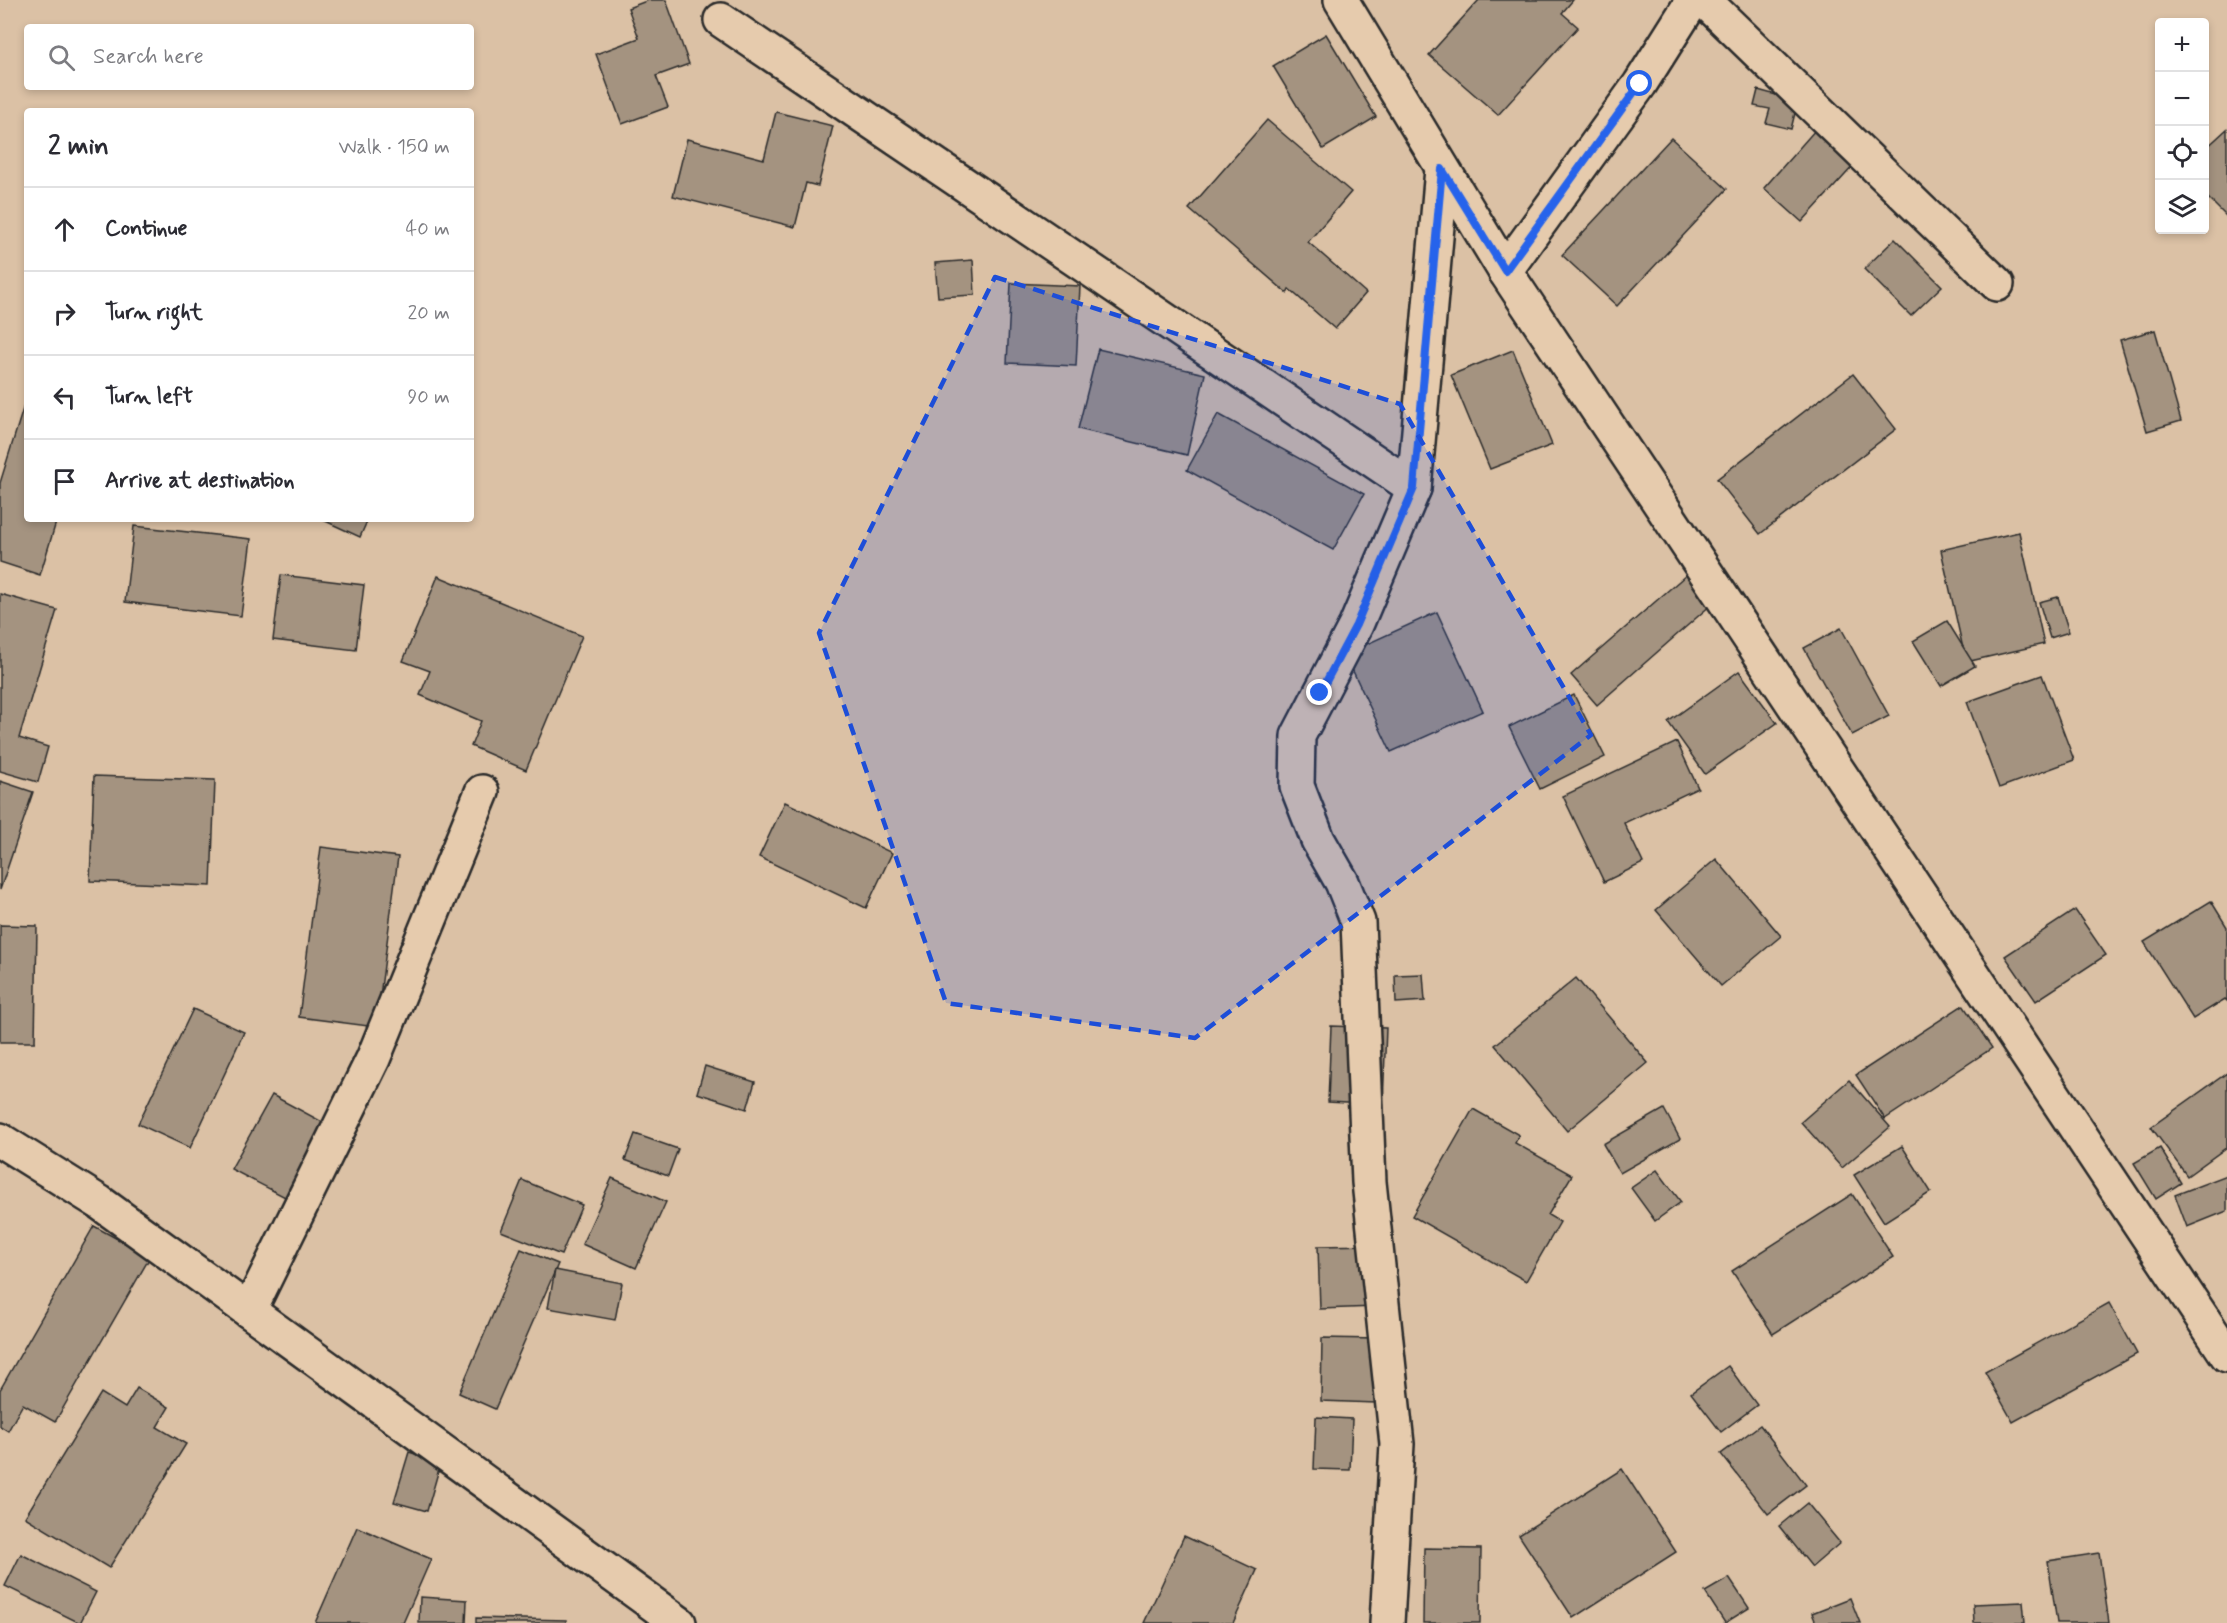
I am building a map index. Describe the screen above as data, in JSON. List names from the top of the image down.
{
  "page": {
    "map_buttons": ["+", "−"],
    "search": "Search here",
    "heading": ["2 min", "Walk · 150 m"],
    "list": [
      ["Continue", "40 m"],
      ["Turn right", "20 m"],
      ["Turn left", "90 m"],
      "Arrive at destination"
    ]
  }
}
